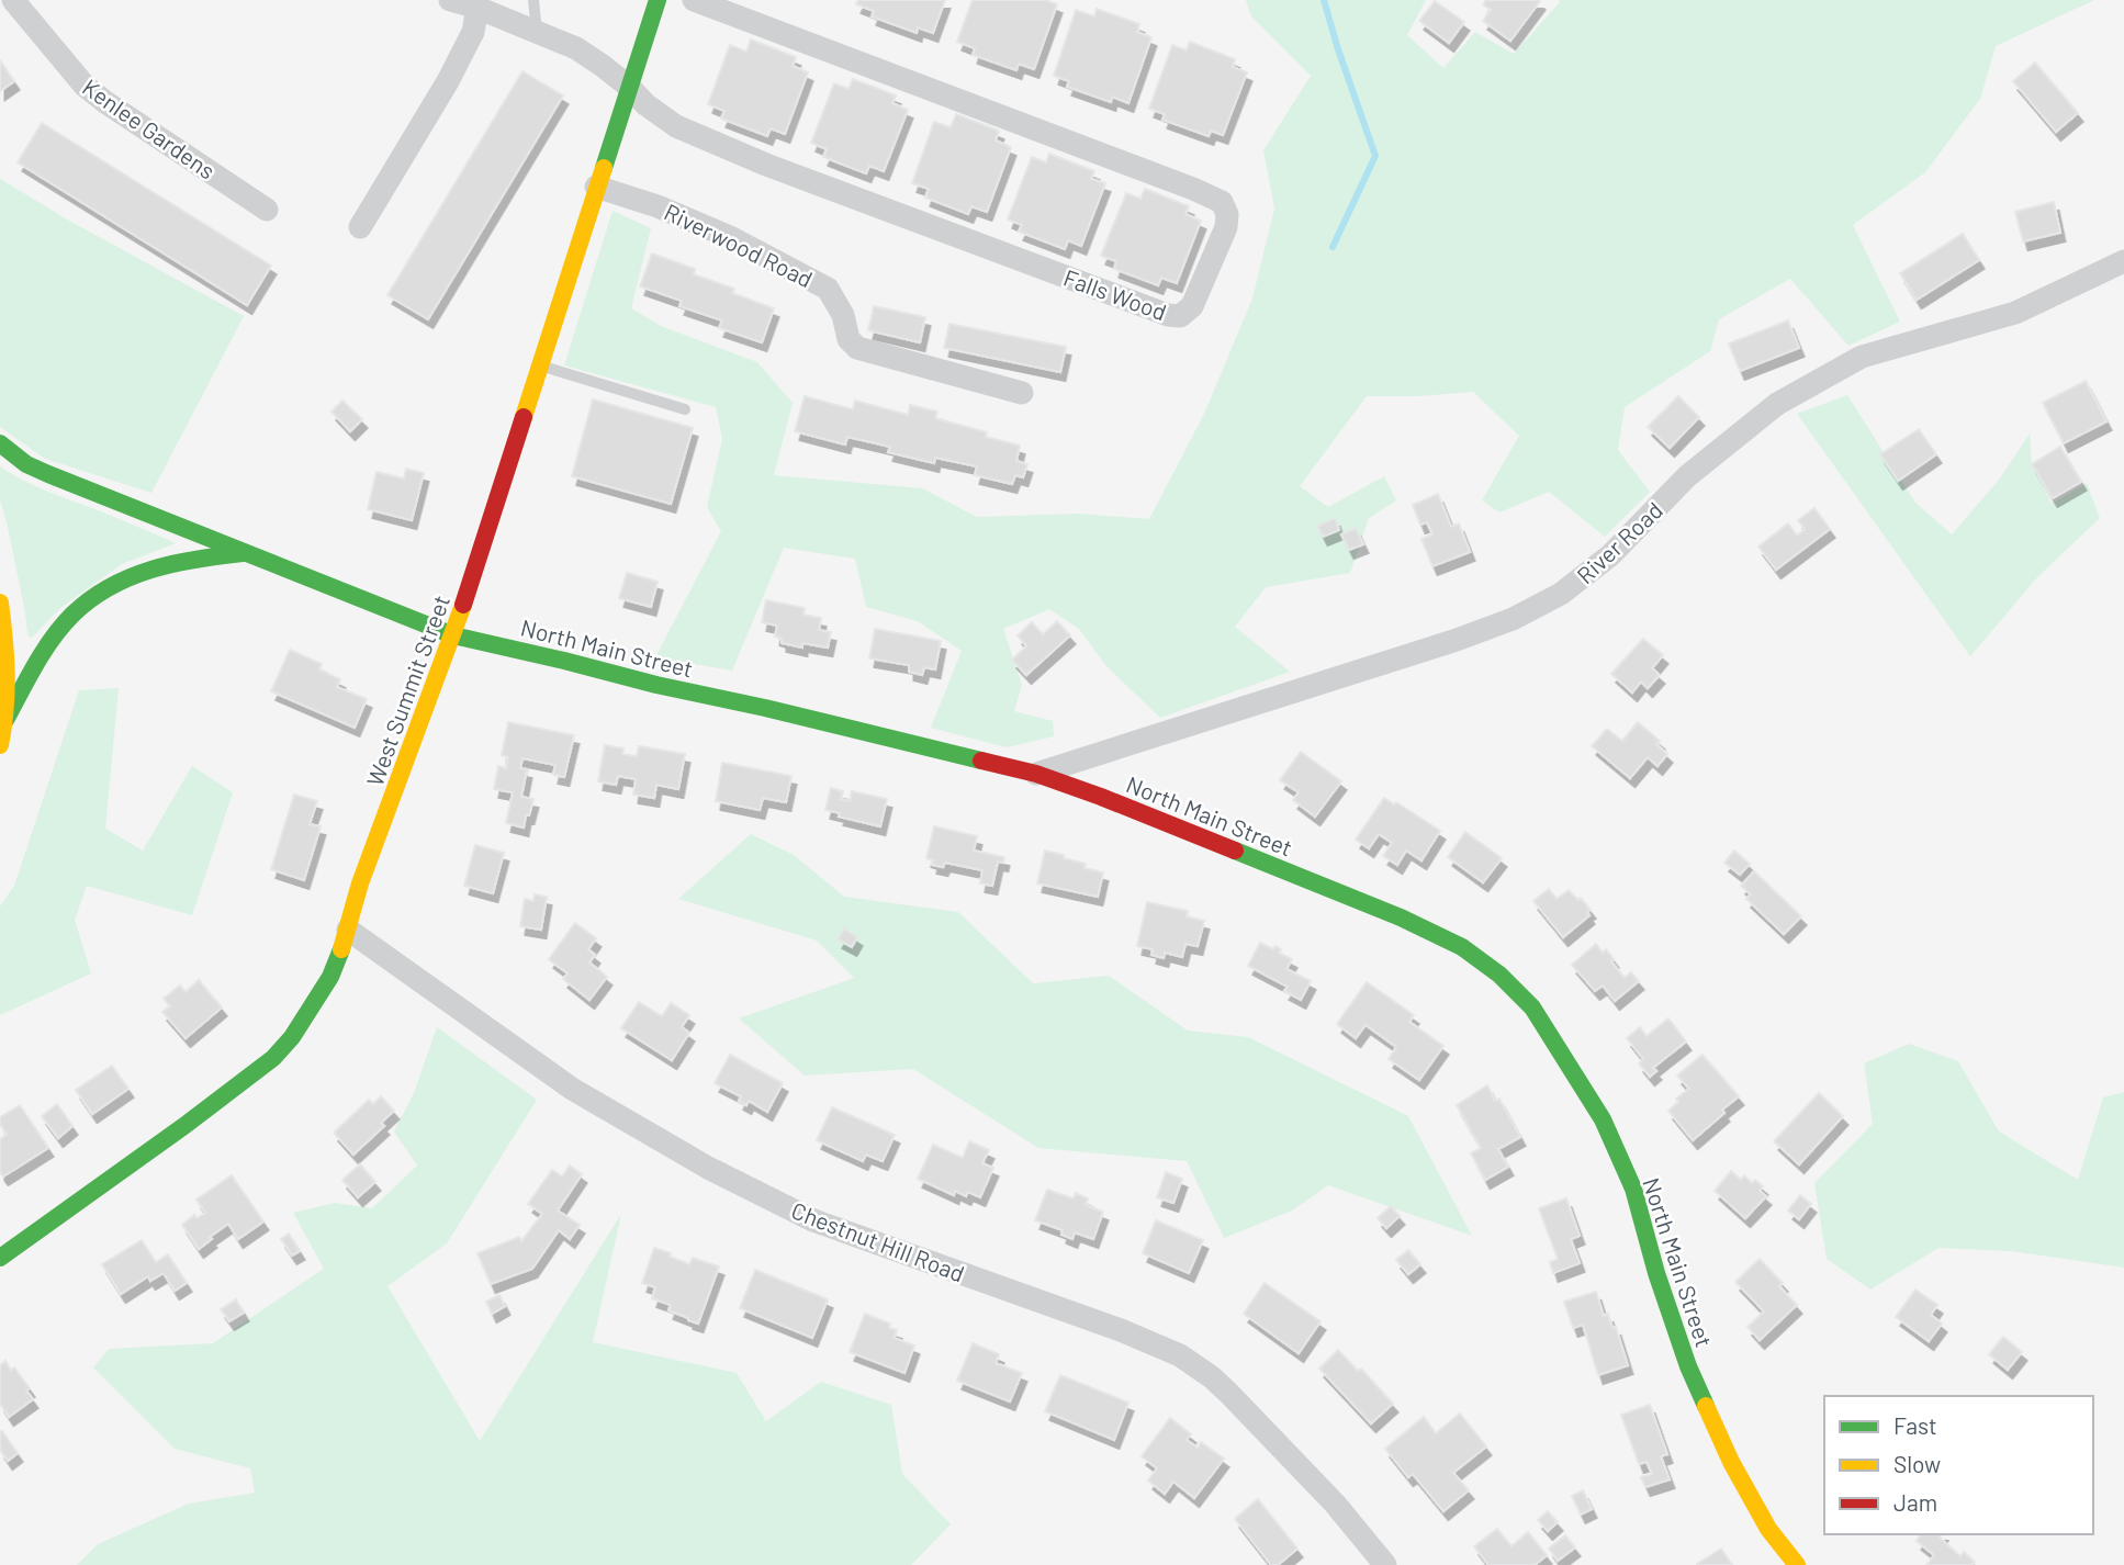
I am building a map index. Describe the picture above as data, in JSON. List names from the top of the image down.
{
  "streets": {
    "street": [
      "Kenlee Gardens",
      "Riverwood Road",
      "Falls Wood",
      "River Road",
      "North Main Street",
      "West Summit Street",
      "Chestnut Hill Road"
    ]
  },
  "crossings": [
    ["Riverwood Road", "West Summit Street"],
    ["Falls Wood", "West Summit Street"],
    ["River Road", "North Main Street"],
    ["North Main Street", "West Summit Street"],
    ["West Summit Street", "Chestnut Hill Road"]
  ],
  "legend": ["Fast", "Slow", "Jam"]
}
